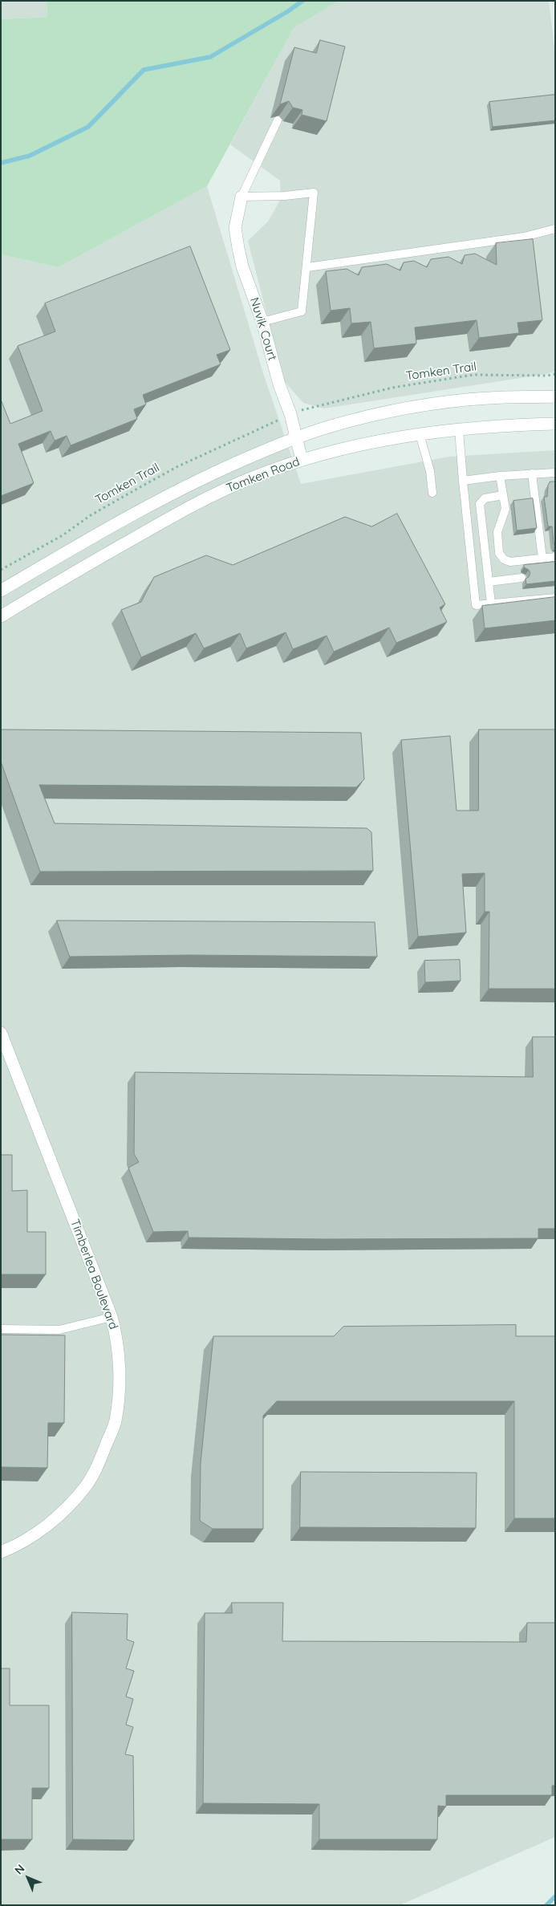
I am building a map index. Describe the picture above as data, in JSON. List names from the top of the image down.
{
  "streets": {
    "main road": ["Nuvik Court", "Tomken Road", "Timberlea Boulevard"],
    "path": ["Tomken Trail"]
  },
  "crossings": [
    ["Nuvik Court", "Tomken Road"]
  ],
  "north": "top left"
}
